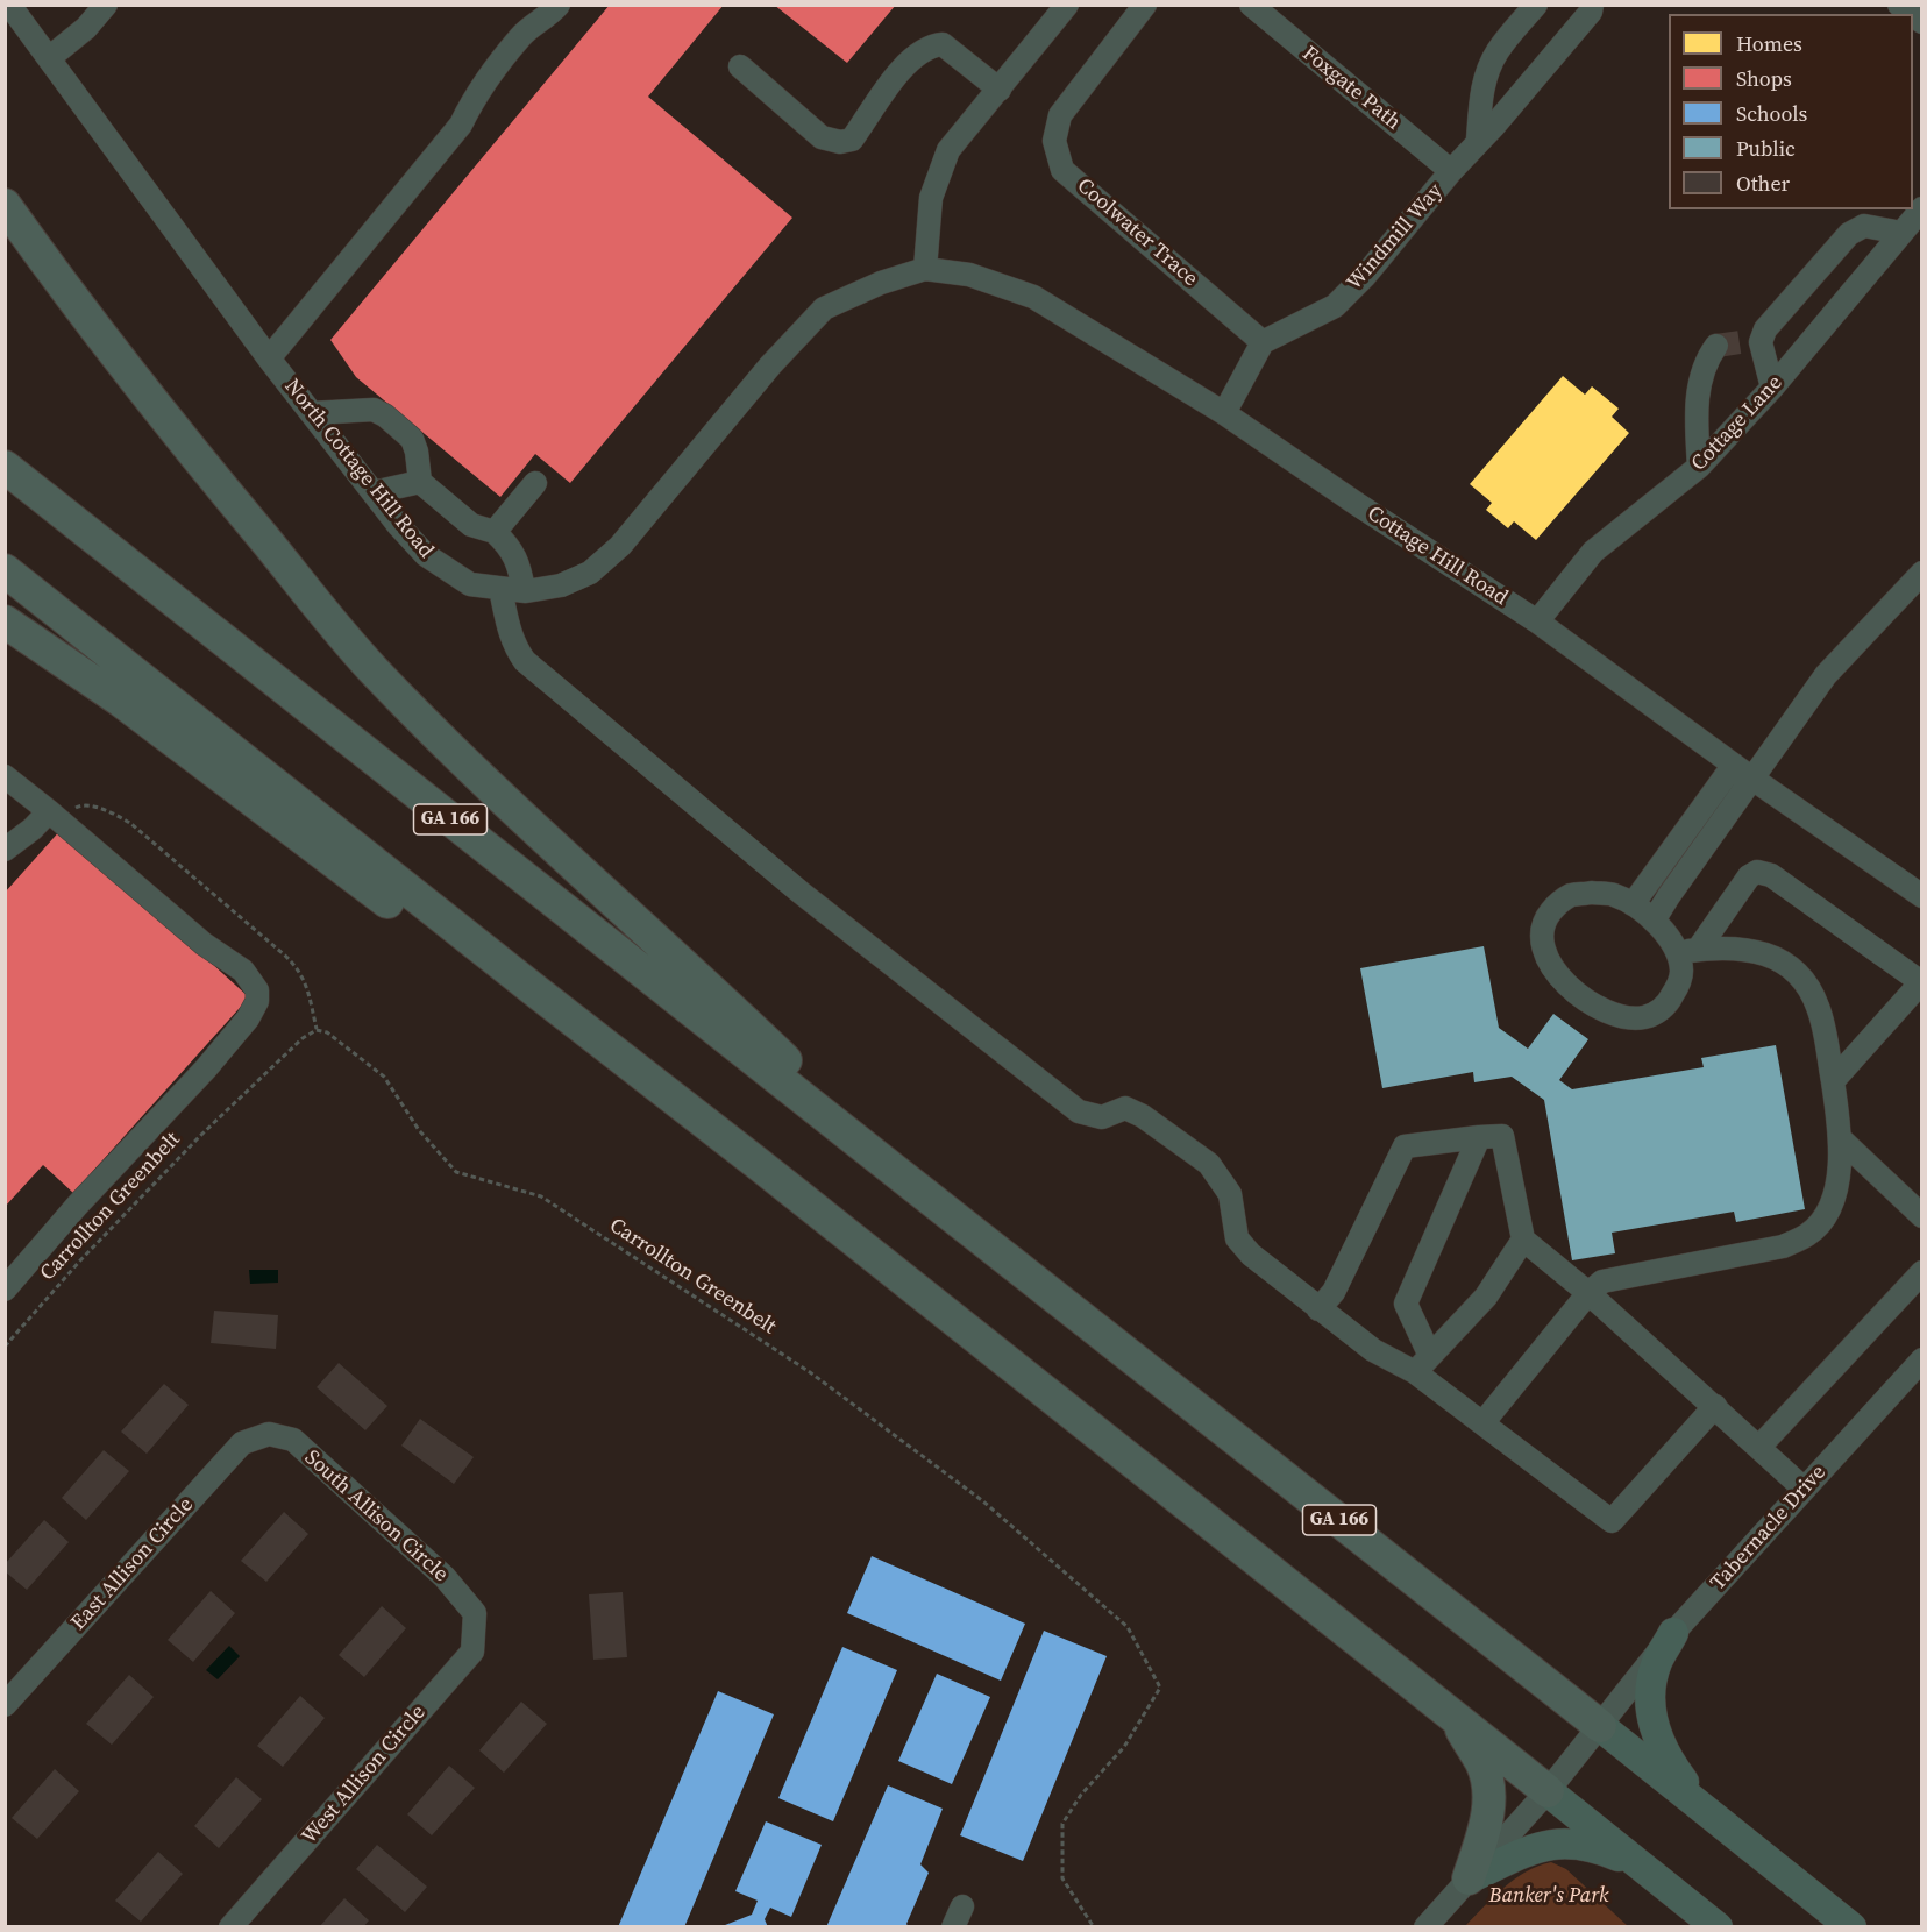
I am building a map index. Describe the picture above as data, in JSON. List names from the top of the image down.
{
  "streets": {
    "highway": ["GA 166"],
    "street": [
      "Foxgate Path",
      "Coolwater Trace",
      "Windmill Way",
      "Cottage Lane",
      "North Cottage Hill Road",
      "Cottage Hill Road",
      "South Allison Circle",
      "Tabernacle Drive",
      "East Allison Circle",
      "West Allison Circle"
    ],
    "path": ["Carrollton Greenbelt"]
  },
  "crossings": [
    ["Foxgate Path", "Windmill Way"],
    ["Coolwater Trace", "Windmill Way"],
    ["Cottage Lane", "Cottage Hill Road"],
    ["North Cottage Hill Road", "Cottage Hill Road"],
    ["GA 166", "Tabernacle Drive"],
    ["South Allison Circle", "East Allison Circle"],
    ["South Allison Circle", "West Allison Circle"]
  ],
  "parks": ["Banker's Park"],
  "legend": [
    "Homes",
    "Shops",
    "Schools",
    "Public",
    "Other"
  ]
}
